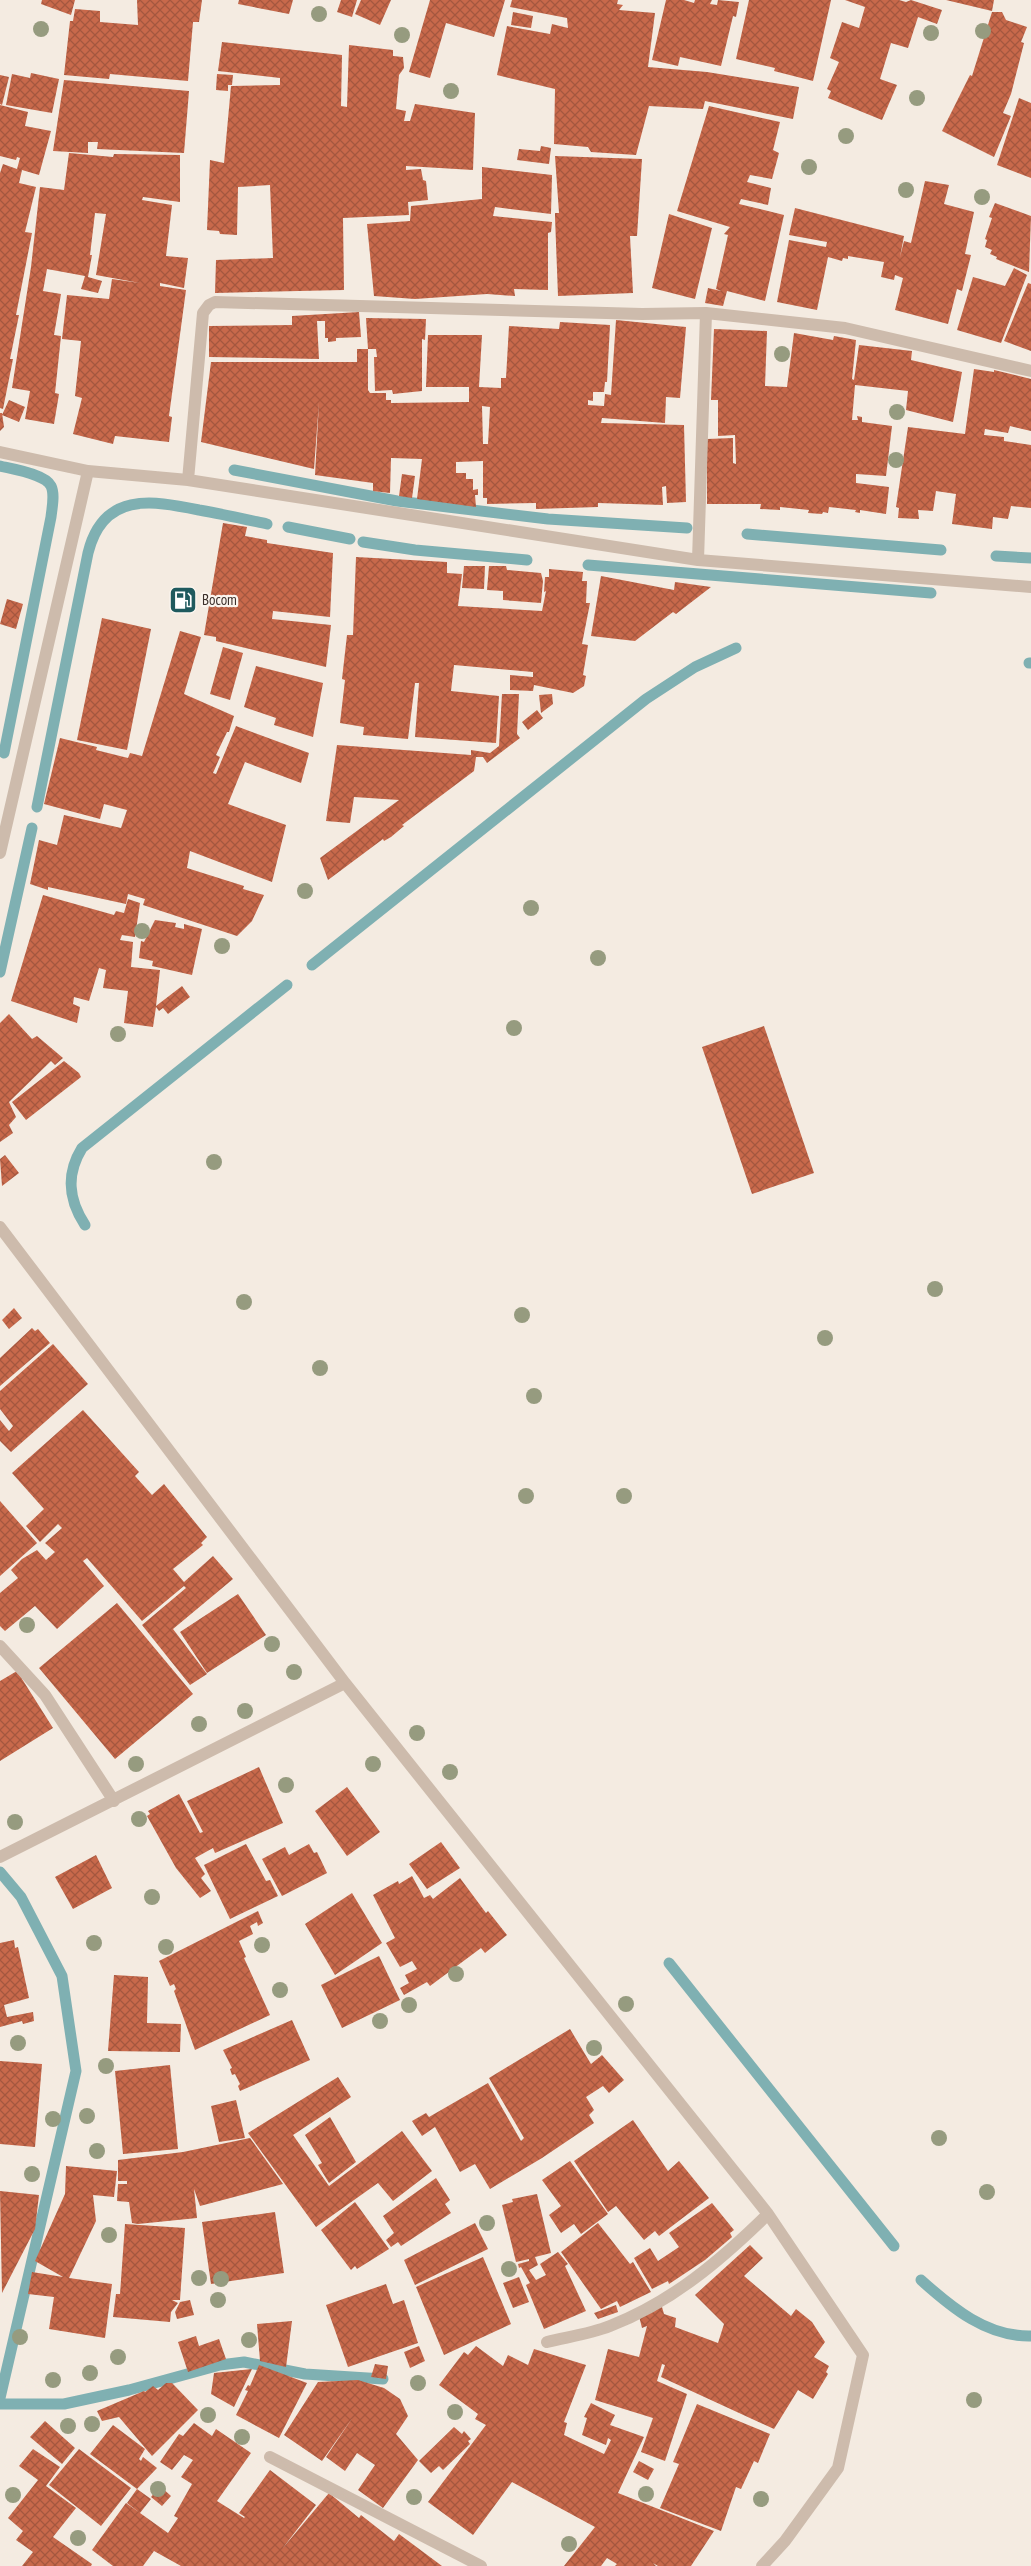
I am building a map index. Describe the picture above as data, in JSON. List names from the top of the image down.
{
  "places": {
    "fuel station": ["Bocom"]
  }
}
